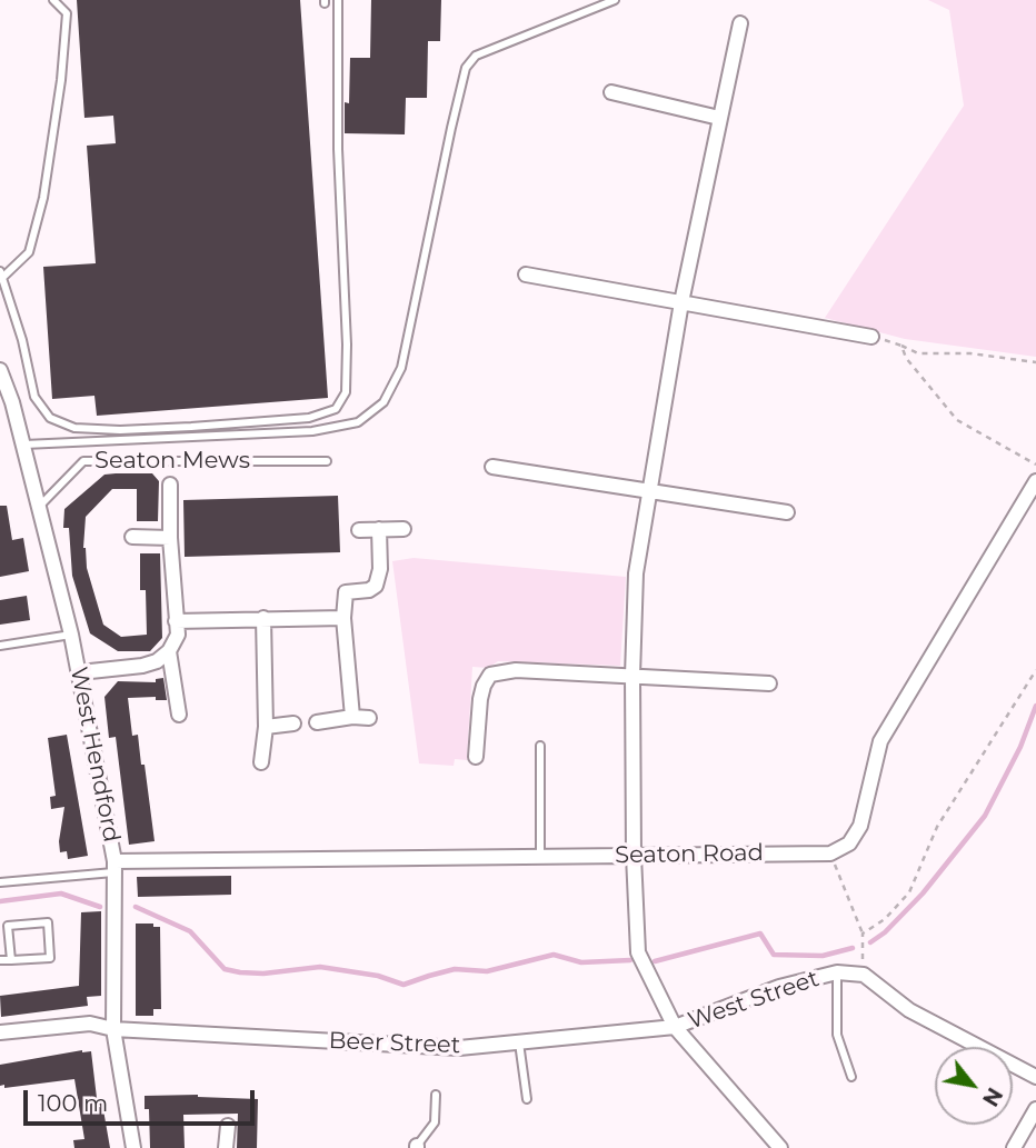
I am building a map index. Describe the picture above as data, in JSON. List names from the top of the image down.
{
  "streets": {
    "street": [
      "West Hendford",
      "Seaton Road",
      "West Street",
      "Beer Street"
    ],
    "lane": ["Seaton Mews"]
  },
  "crossings": [
    ["Seaton Mews", "West Hendford"],
    ["West Hendford", "Seaton Road"],
    ["West Hendford", "Beer Street"],
    ["West Street", "Beer Street"]
  ],
  "scale_bar": "100 m",
  "north": "bottom right"
}
